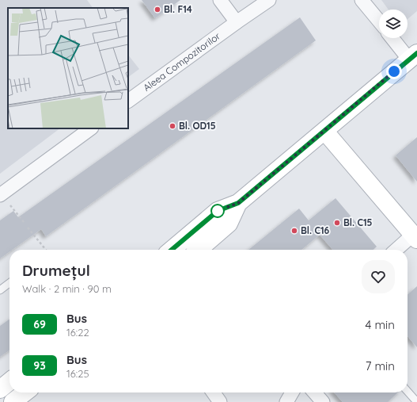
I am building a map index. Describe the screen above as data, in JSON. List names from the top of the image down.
{
  "streets": {
    "street": ["Aleea Compozitorilor"]
  },
  "places": [
    "Bl. F14",
    "Bl. OD15",
    "Bl. C15",
    "Bl. C16"
  ],
  "lines": ["bus line 69"],
  "page": {
    "heading": ["Drumețul", "Walk · 2 min · 90 m"],
    "list": [
      {
        "mark": "69",
        "name": "Bus",
        "note": "16:22",
        "value": "4 min"
      },
      {
        "mark": "93",
        "name": "Bus",
        "note": "16:25",
        "value": "7 min"
      }
    ]
  }
}
